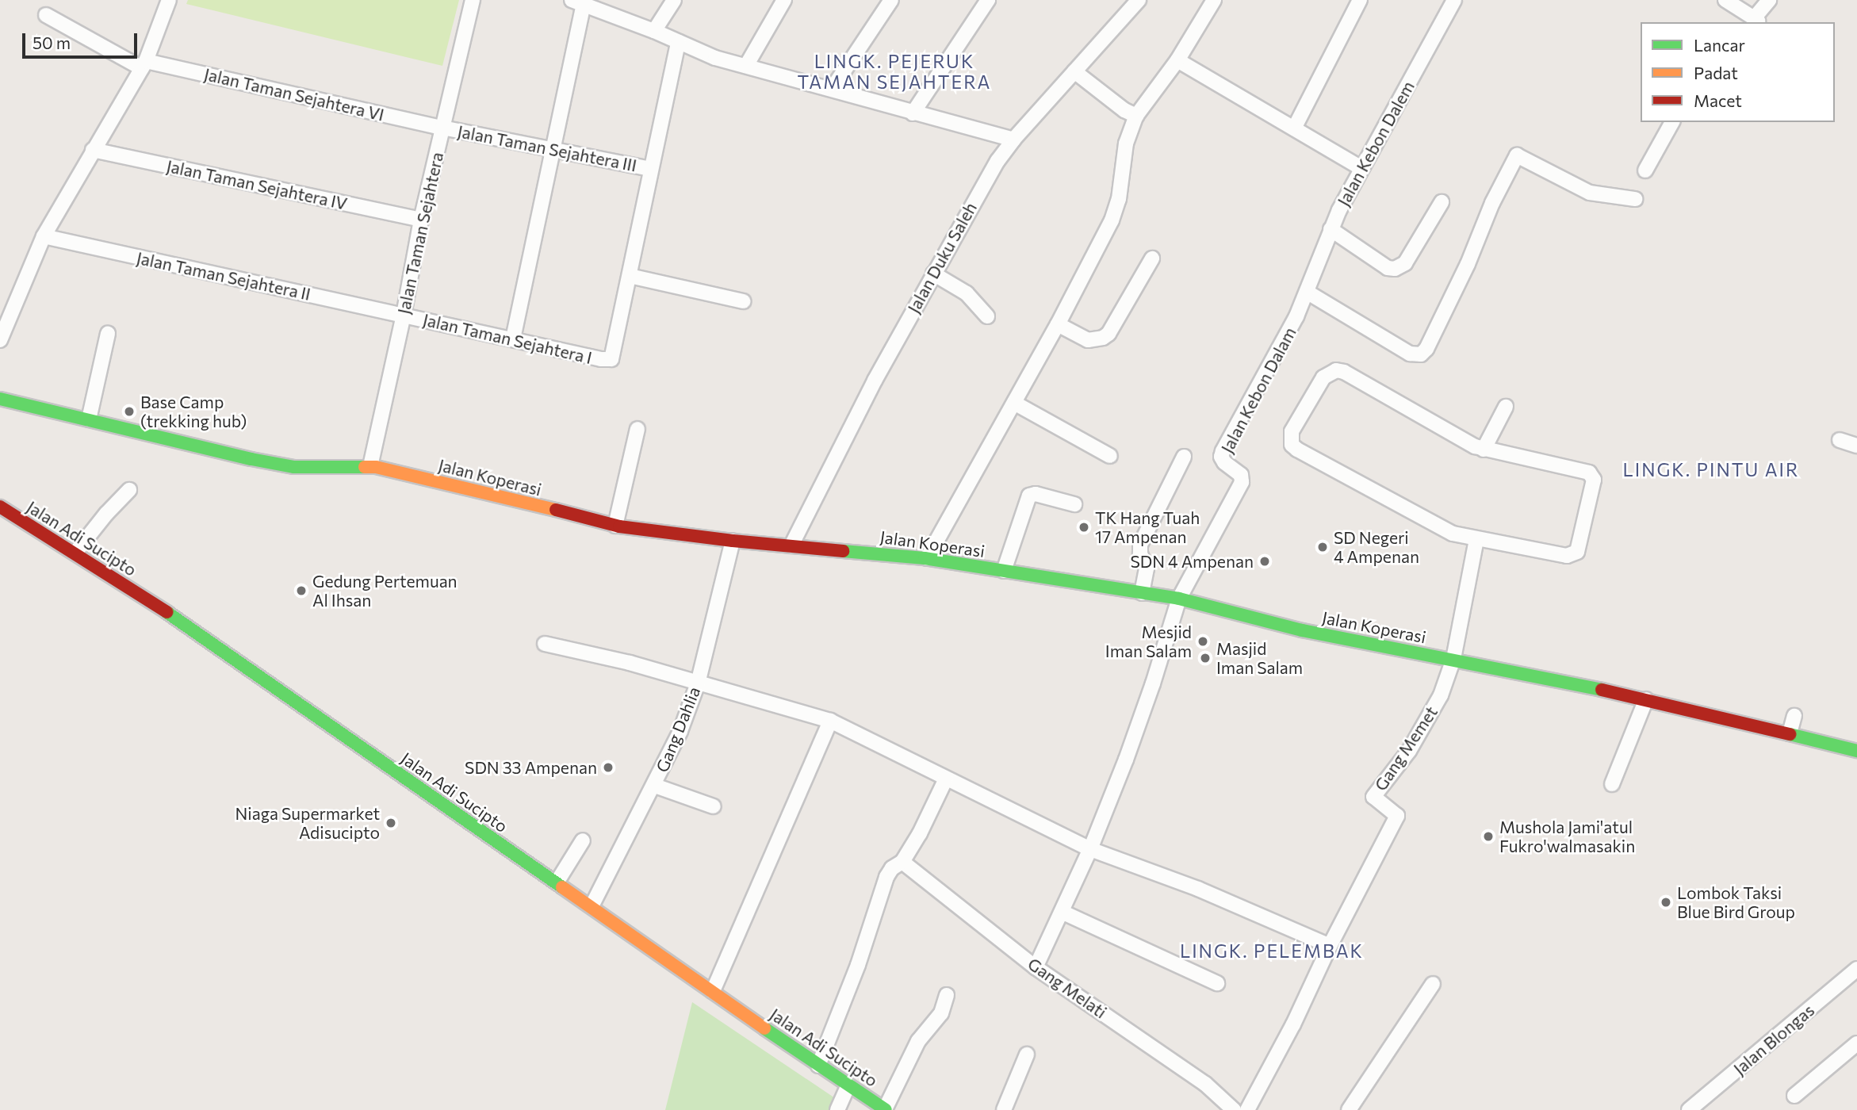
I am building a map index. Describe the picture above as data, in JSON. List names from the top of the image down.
{
  "streets": {
    "main road": ["Jalan Koperasi", "Jalan Adi Sucipto"],
    "street": [
      "Jalan Taman Sejahtera VI",
      "Jalan Kebon Dalem",
      "Jalan Taman Sejahtera III",
      "Jalan Taman Sejahtera IV",
      "Jalan Taman Sejahtera",
      "Jalan Duku Saleh",
      "Jalan Taman Sejahtera II",
      "Jalan Taman Sejahtera I",
      "Jalan Kebon Dalam",
      "Gang Dahlia",
      "Gang Memet",
      "Gang Melati",
      "Jalan Blongas"
    ]
  },
  "crossings": [
    ["Jalan Taman Sejahtera VI", "Jalan Taman Sejahtera III"],
    ["Jalan Taman Sejahtera VI", "Jalan Taman Sejahtera"],
    ["Jalan Kebon Dalem", "Jalan Kebon Dalam"],
    ["Jalan Taman Sejahtera III", "Jalan Taman Sejahtera"],
    ["Jalan Taman Sejahtera IV", "Jalan Taman Sejahtera"],
    ["Jalan Taman Sejahtera", "Jalan Taman Sejahtera II"],
    ["Jalan Taman Sejahtera", "Jalan Taman Sejahtera I"],
    ["Jalan Taman Sejahtera", "Jalan Koperasi"],
    ["Jalan Duku Saleh", "Jalan Koperasi"],
    ["Jalan Taman Sejahtera II", "Jalan Taman Sejahtera I"],
    ["Jalan Kebon Dalam", "Jalan Koperasi"],
    ["Jalan Koperasi", "Gang Dahlia"],
    ["Jalan Koperasi", "Gang Memet"],
    ["Jalan Adi Sucipto", "Gang Dahlia"]
  ],
  "districts": ["LINGK. PEJERUK TAMAN SEJAHTERA", "LINGK. PINTU AIR", "LINGK. PELEMBAK"],
  "places": [
    "Base Camp (trekking hub)",
    "TK Hang Tuah 17 Ampenan",
    "SD Negeri 4 Ampenan",
    "SDN 4 Ampenan",
    "Gedung Pertemuan Al Ihsan",
    "Mesjid Iman Salam",
    "Masjid Iman Salam",
    "SDN 33 Ampenan",
    "Niaga Supermarket Adisucipto",
    "Mushola Jami'atul Fukro'walmasakin",
    "Lombok Taksi Blue Bird Group"
  ],
  "legend": ["Lancar", "Padat", "Macet"],
  "scale_bar": "50 m"
}
